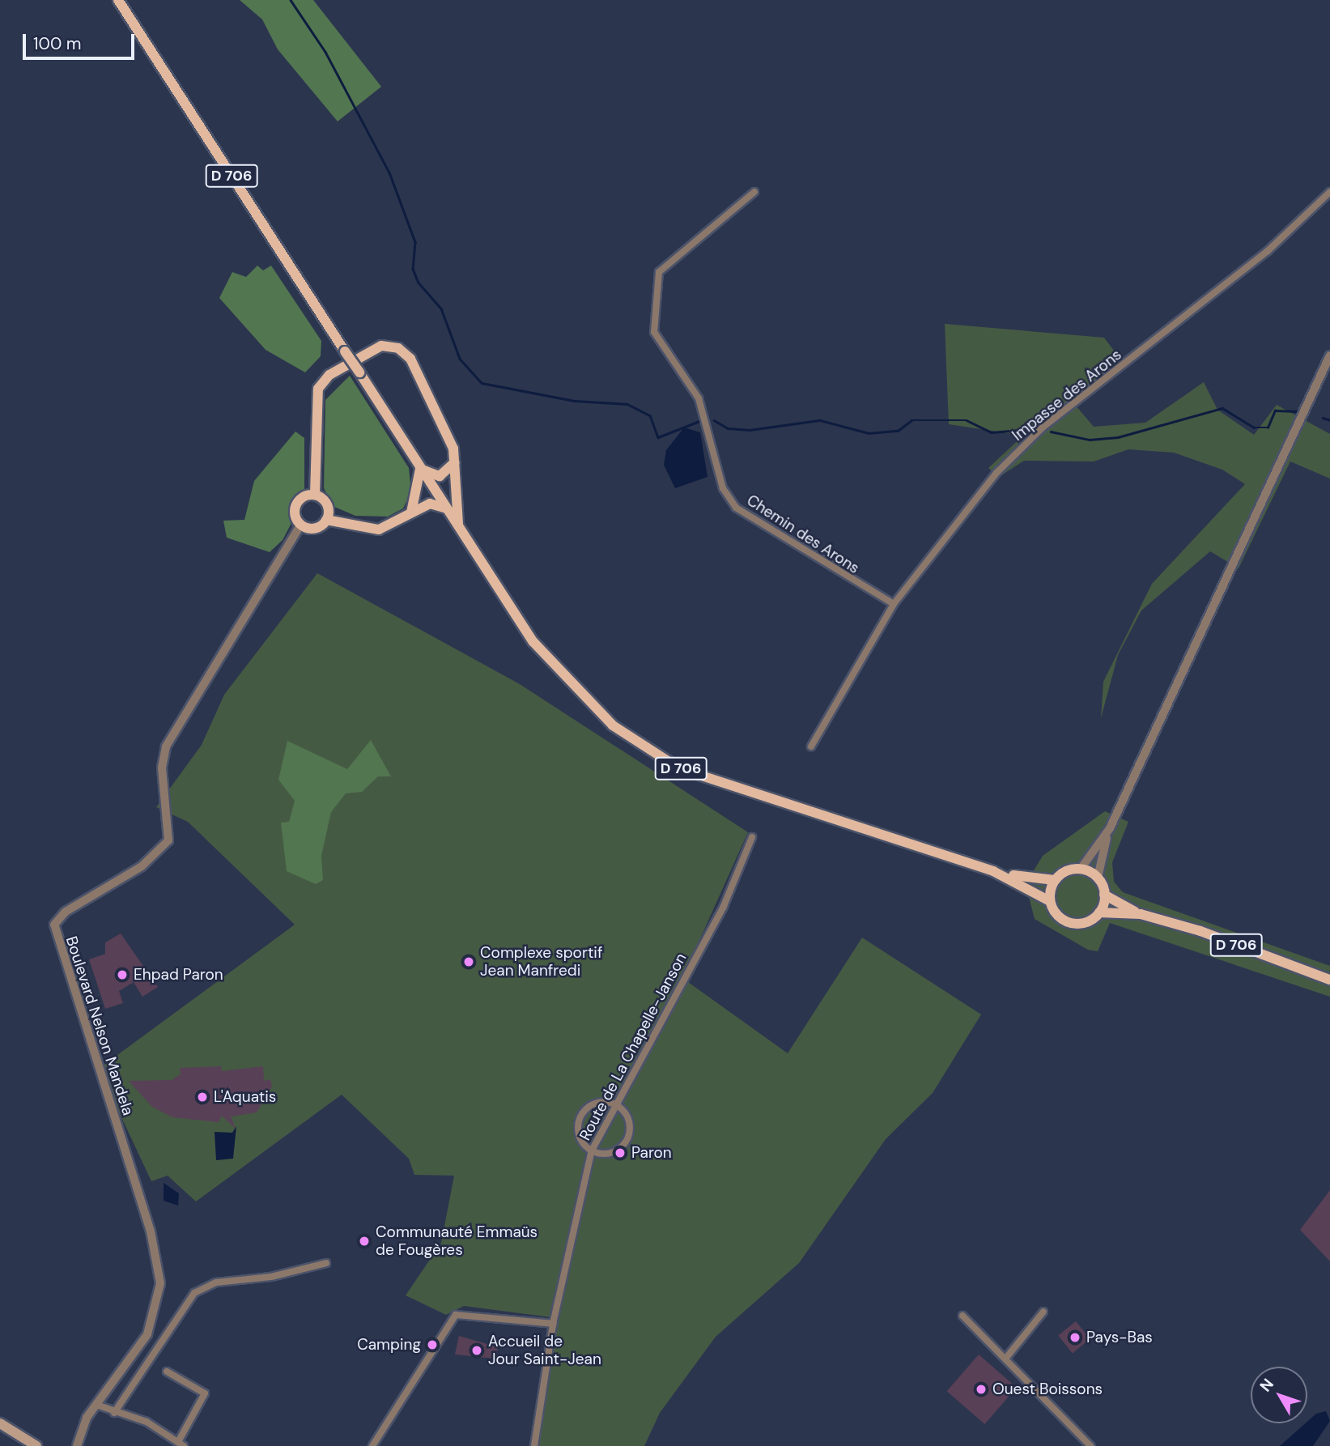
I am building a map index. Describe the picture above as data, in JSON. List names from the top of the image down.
{
  "streets": {
    "main road": ["D 706"],
    "street": [
      "Impasse des Arons",
      "Chemin des Arons",
      "Boulevard Nelson Mandela",
      "Route de La Chapelle-Janson"
    ]
  },
  "crossings": [
    ["Impasse des Arons", "Chemin des Arons"]
  ],
  "places": [
    "Complexe sportif Jean Manfredi",
    "Ehpad Paron",
    "L'Aquatis",
    "Paron",
    "Communauté Emmaüs de Fougères",
    "Pays-Bas",
    "Camping",
    "Accueil de Jour Saint-Jean",
    "Ouest Boissons"
  ],
  "scale_bar": "100 m",
  "north": "top left"
}
